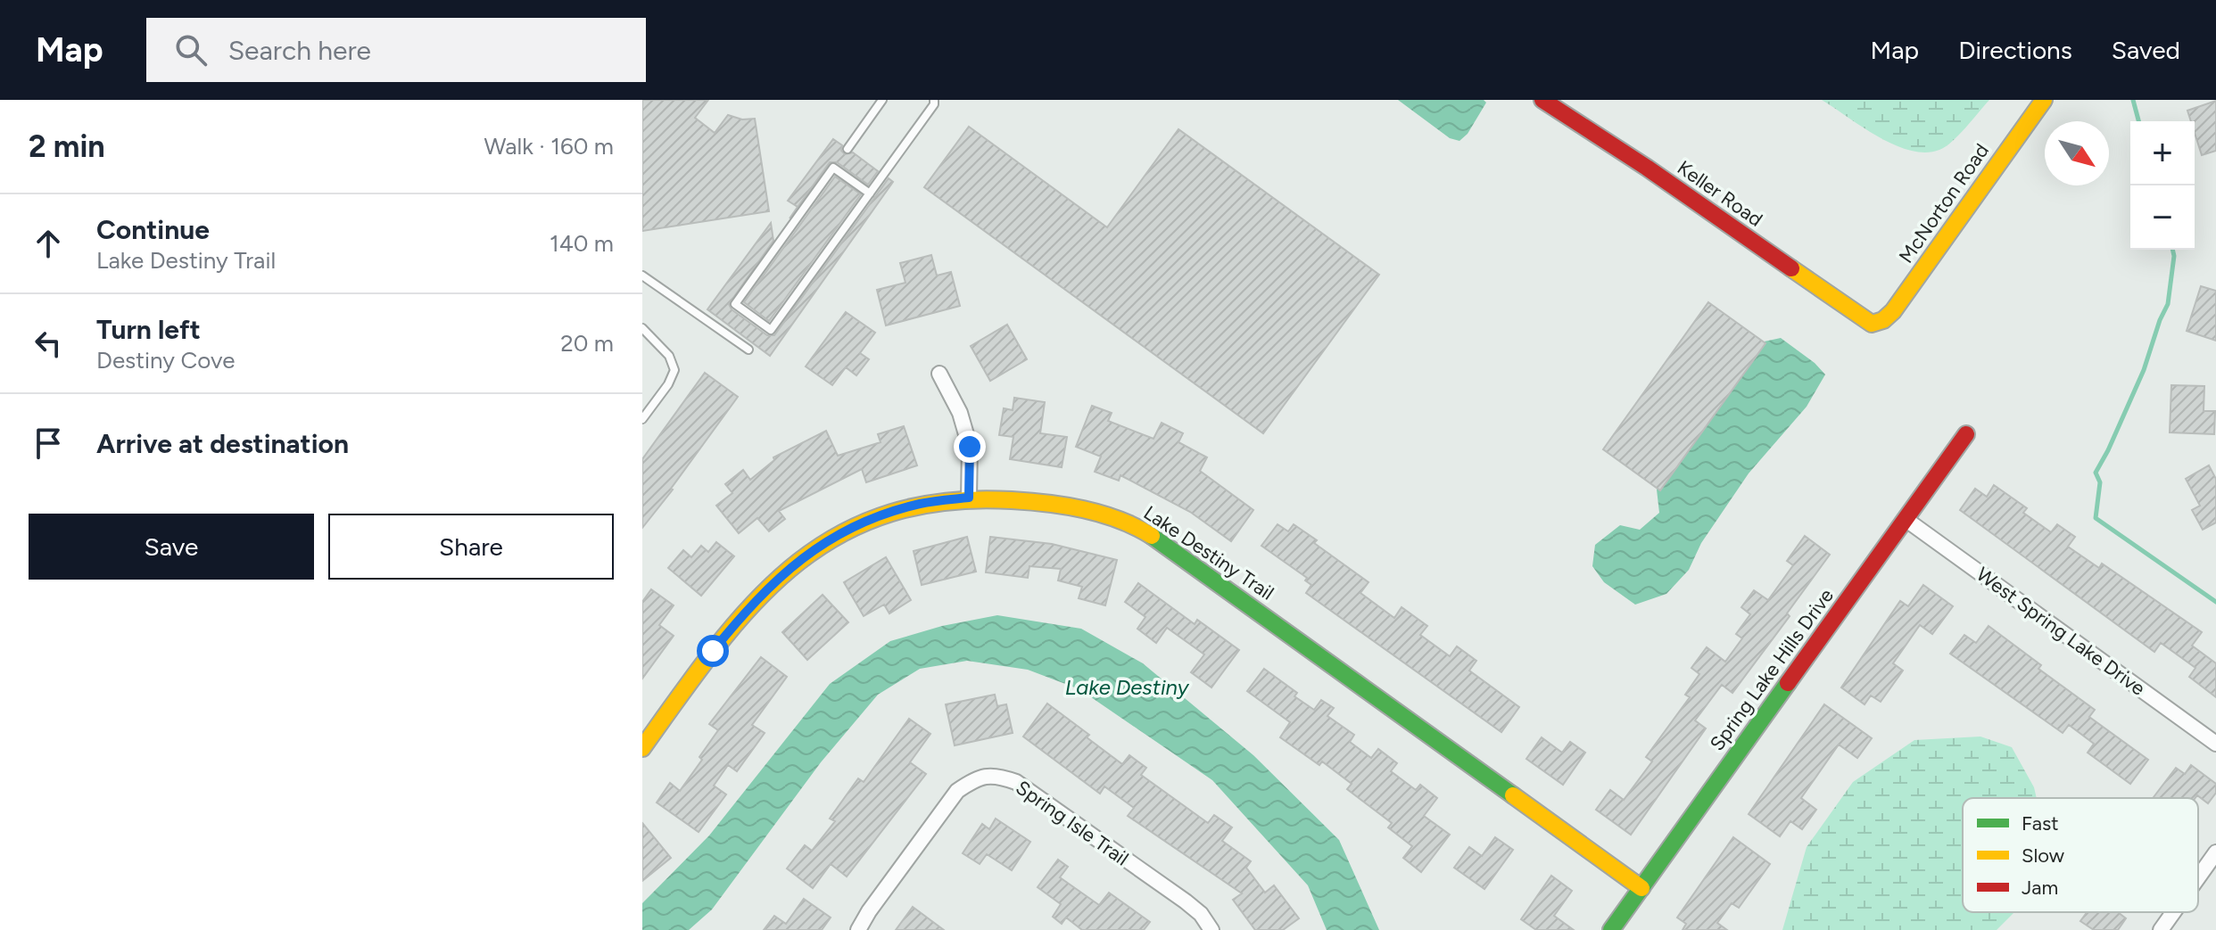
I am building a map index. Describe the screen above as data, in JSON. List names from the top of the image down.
{
  "streets": {
    "street": [
      "Keller Road",
      "McNorton Road",
      "Lake Destiny Trail",
      "West Spring Lake Drive",
      "Spring Lake Hills Drive",
      "Spring Isle Trail"
    ]
  },
  "crossings": [
    ["Keller Road", "McNorton Road"],
    ["Lake Destiny Trail", "Spring Lake Hills Drive"],
    ["West Spring Lake Drive", "Spring Lake Hills Drive"]
  ],
  "water": ["Lake Destiny"],
  "legend": ["Fast", "Slow", "Jam"],
  "north": "bottom right",
  "page": {
    "header": "Map",
    "search": "Search here",
    "nav": ["Map", "Directions", "Saved"],
    "heading": ["2 min", "Walk · 160 m"],
    "map_buttons": ["+", "−"],
    "list": [
      ["Continue", "Lake Destiny Trail", "140 m"],
      ["Turn left", "Destiny Cove", "20 m"],
      "Arrive at destination"
    ],
    "buttons": ["Save", "Share"]
  }
}
